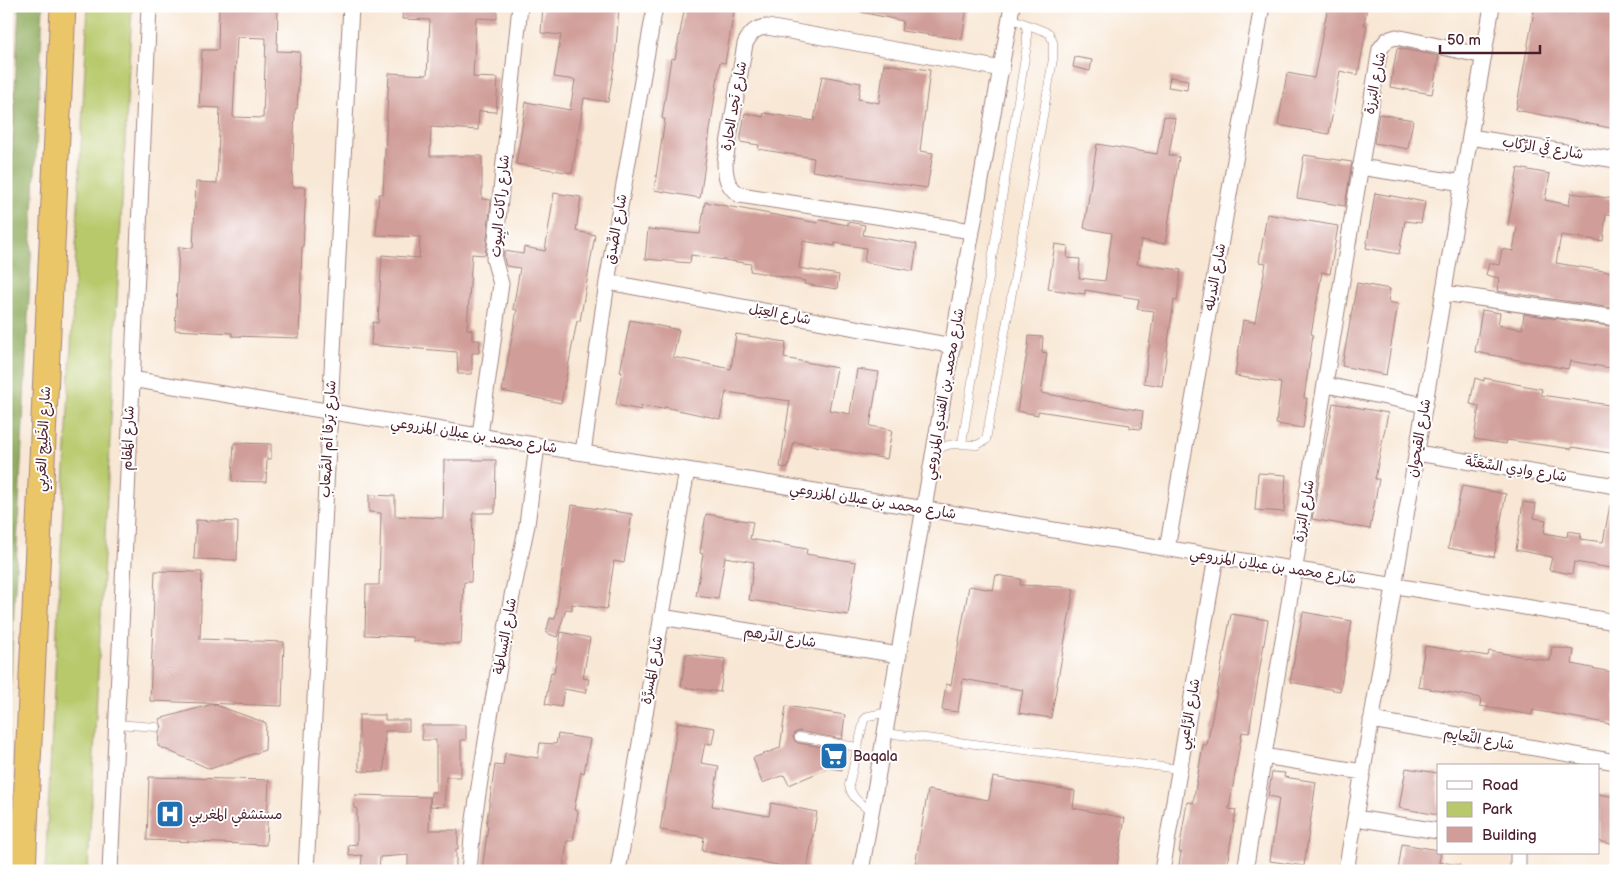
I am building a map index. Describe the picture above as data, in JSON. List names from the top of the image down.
{
  "streets": {
    "highway": ["شارع الخَلِيج العَربِي"],
    "street": [
      "شارع البَرزة",
      "شارع نَجد الحارة",
      "شارع فَي الرِّكاب",
      "شارع راكات البِيوت",
      "شارع الصِّدق",
      "شارع النديله",
      "شارع العِبَل",
      "شارع محمد بن الفندي المزروعي",
      "شارع محمد بن عبلان المزروعي",
      "شارع المَقام",
      "شارع القيحوان",
      "شارع بَرقا أم الصَّعاب",
      "شارع وادِي السِّعَنَّة",
      "شارع البَساطة",
      "شارع الدِّرهم",
      "شارع المَسرَّة",
      "شارع الرَّاعبِي",
      "شارع النَّعايِم"
    ]
  },
  "crossings": [
    ["شارع البَرزة", "شارع محمد بن عبلان المزروعي"],
    ["شارع البَرزة", "شارع القيحوان"],
    ["شارع نَجد الحارة", "شارع محمد بن الفندي المزروعي"],
    ["شارع فَي الرِّكاب", "شارع القيحوان"],
    ["شارع راكات البِيوت", "شارع محمد بن عبلان المزروعي"],
    ["شارع الصِّدق", "شارع العِبَل"],
    ["شارع الصِّدق", "شارع محمد بن عبلان المزروعي"],
    ["شارع النديله", "شارع محمد بن عبلان المزروعي"],
    ["شارع العِبَل", "شارع محمد بن الفندي المزروعي"],
    ["شارع محمد بن الفندي المزروعي", "شارع محمد بن عبلان المزروعي"],
    ["شارع محمد بن الفندي المزروعي", "شارع الدِّرهم"],
    ["شارع محمد بن عبلان المزروعي", "شارع المَقام"],
    ["شارع محمد بن عبلان المزروعي", "شارع القيحوان"],
    ["شارع محمد بن عبلان المزروعي", "شارع بَرقا أم الصَّعاب"],
    ["شارع محمد بن عبلان المزروعي", "شارع البَساطة"],
    ["شارع محمد بن عبلان المزروعي", "شارع المَسرَّة"],
    ["شارع محمد بن عبلان المزروعي", "شارع الرَّاعبِي"],
    ["شارع القيحوان", "شارع وادِي السِّعَنَّة"],
    ["شارع القيحوان", "شارع النَّعايِم"],
    ["شارع الدِّرهم", "شارع المَسرَّة"]
  ],
  "places": {
    "supermarket": ["Baqala"],
    "hospital": ["مستشفي المغربي"]
  },
  "legend": ["Road", "Park", "Building"],
  "scale_bar": "50 m"
}
